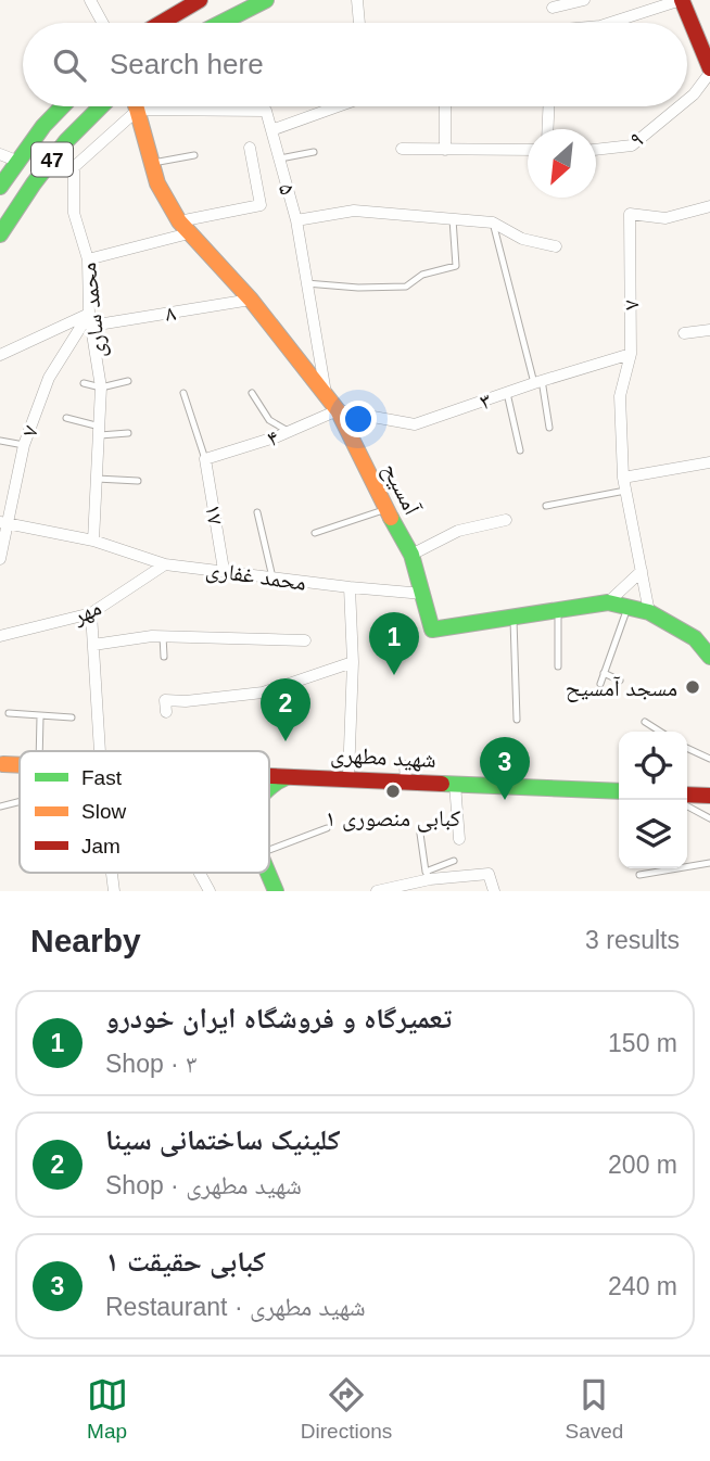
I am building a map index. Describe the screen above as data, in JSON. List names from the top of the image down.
{
  "streets": {
    "main road": ["47", "آمسیح", "شهید مطهری"],
    "street": [
      "۹",
      "۵",
      "۷",
      "محمد ساری",
      "۸",
      "۳",
      "۴",
      "۱۷",
      "محمد غفاری",
      "مهر"
    ]
  },
  "crossings": [
    ["۵", "آمسیح"],
    ["۷", "محمد ساری"],
    ["۷", "۳"],
    ["۷", "آمسیح"],
    ["۷", "محمد غفاری"],
    ["محمد ساری", "۸"],
    ["محمد ساری", "آمسیح"],
    ["محمد ساری", "محمد غفاری"],
    ["۸", "آمسیح"],
    ["۳", "۴"],
    ["۳", "آمسیح"],
    ["۴", "آمسیح"],
    ["۴", "۱۷"],
    ["آمسیح", "محمد غفاری"],
    ["۱۷", "محمد غفاری"],
    ["محمد غفاری", "مهر"]
  ],
  "places": ["مسجد آمسیح", "کبابی منصوری ۱"],
  "legend": ["Fast", "Slow", "Jam"],
  "north": "bottom left",
  "page": {
    "search": "Search here",
    "pins": ["1", "2", "3"],
    "heading": ["Nearby", "3 results"],
    "list": [
      {
        "mark": "1",
        "name": "تعمیرگاه و فروشگاه ایران خودرو",
        "note": "Shop · ۳",
        "value": "150 m"
      },
      {
        "mark": "2",
        "name": "کلینیک ساختمانی سینا",
        "note": "Shop · شهید مطهری",
        "value": "200 m"
      },
      {
        "mark": "3",
        "name": "کبابی حقیقت ۱",
        "note": "Restaurant · شهید مطهری",
        "value": "240 m"
      }
    ],
    "nav": ["Map", "Directions", "Saved"]
  }
}
